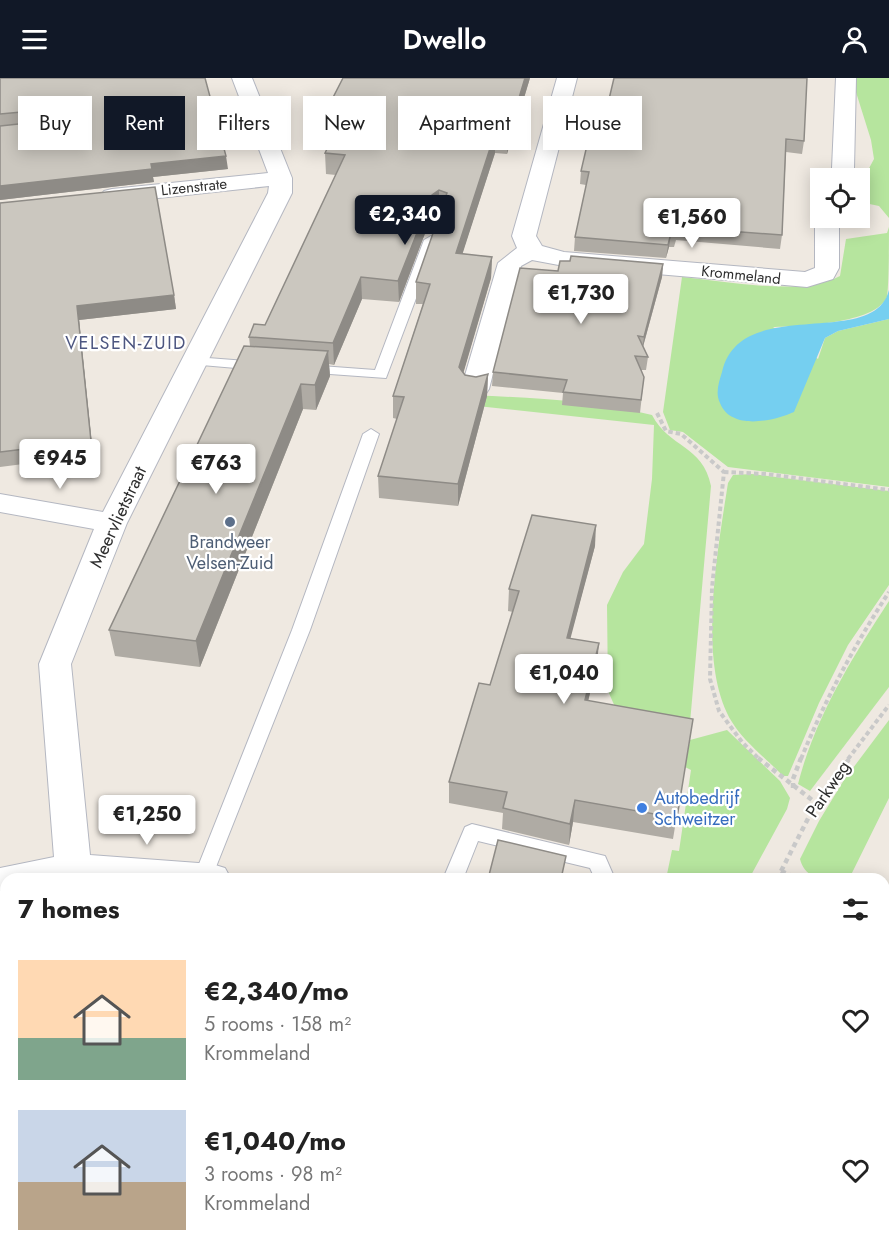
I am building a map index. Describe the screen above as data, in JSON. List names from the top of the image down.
{
  "streets": {
    "street": ["Lizenstrate", "Krommeland", "Meervlietstraat"],
    "path": ["Parkweg"]
  },
  "crossings": [
    ["Lizenstrate", "Meervlietstraat"]
  ],
  "districts": ["VELSEN-ZUID"],
  "places": ["Brandweer Velsen-Zuid", "Autobedrijf Schweitzer"],
  "page": {
    "header": "Dwello",
    "chip": [
      "Buy",
      "Rent",
      "Filters",
      "New",
      "Apartment",
      "House"
    ],
    "price": [
      "€2,340",
      "€1,560",
      "€1,730",
      "€945",
      "€763",
      "€1,040",
      "€1,250"
    ],
    "heading": "7 homes",
    "list": [
      {
        "name": "€2,340/mo",
        "note": "5 rooms · 158 m² · Krommeland"
      },
      {
        "name": "€1,040/mo",
        "note": "3 rooms · 98 m² · Krommeland"
      }
    ]
  }
}
